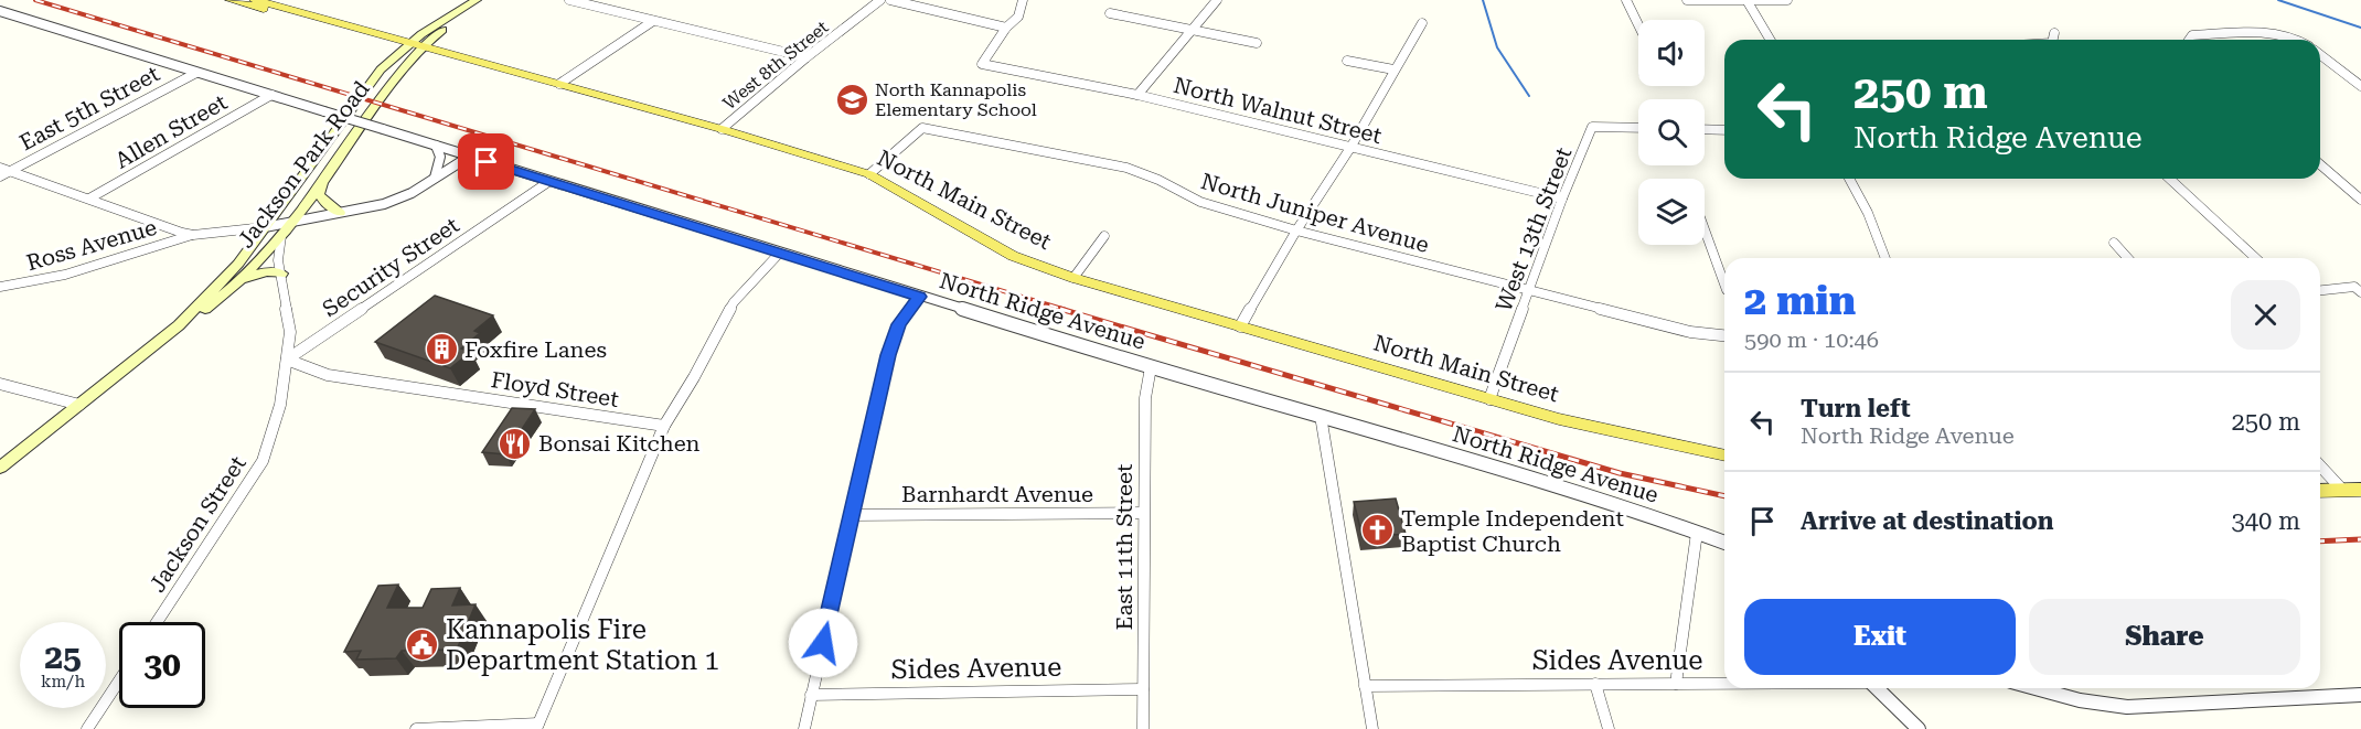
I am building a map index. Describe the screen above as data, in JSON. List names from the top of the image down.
{
  "streets": {
    "main road": ["Jackson Park Road", "North Main Street"],
    "street": [
      "West 8th Street",
      "East 5th Street",
      "North Walnut Street",
      "Allen Street",
      "North Juniper Avenue",
      "West 13th Street",
      "Ross Avenue",
      "Security Street",
      "North Ridge Avenue",
      "Floyd Street",
      "Barnhardt Avenue",
      "Jackson Street",
      "East 11th Street",
      "Sides Avenue"
    ]
  },
  "crossings": [
    ["West 8th Street", "North Main Street"],
    ["East 5th Street", "North Ridge Avenue"],
    ["North Walnut Street", "West 13th Street"],
    ["Allen Street", "North Ridge Avenue"],
    ["Jackson Park Road", "North Main Street"],
    ["Jackson Park Road", "Jackson Street"],
    ["North Main Street", "North Juniper Avenue"],
    ["North Main Street", "West 13th Street"],
    ["North Juniper Avenue", "West 13th Street"],
    ["Security Street", "North Ridge Avenue"],
    ["Security Street", "Floyd Street"],
    ["Security Street", "Jackson Street"],
    ["North Ridge Avenue", "East 11th Street"],
    ["Floyd Street", "Jackson Street"],
    ["Barnhardt Avenue", "East 11th Street"],
    ["East 11th Street", "Sides Avenue"]
  ],
  "places": {
    "school or university": ["North Kannapolis Elementary School"],
    "building": ["Foxfire Lanes"],
    "restaurant": ["Bonsai Kitchen"],
    "church": ["Temple Independent Baptist Church"],
    "public building": ["Kannapolis Fire Department Station 1"]
  },
  "page": {
    "turn": ["250 m", "North Ridge Avenue"],
    "heading": ["2 min", "590 m · 10:46"],
    "list": [
      {
        "name": "Turn left",
        "note": "North Ridge Avenue",
        "value": "250 m"
      },
      {
        "name": "Arrive at destination",
        "value": "340 m"
      }
    ],
    "buttons": ["Exit", "Share"],
    "speed": "25 km/h",
    "limit": "30"
  }
}
